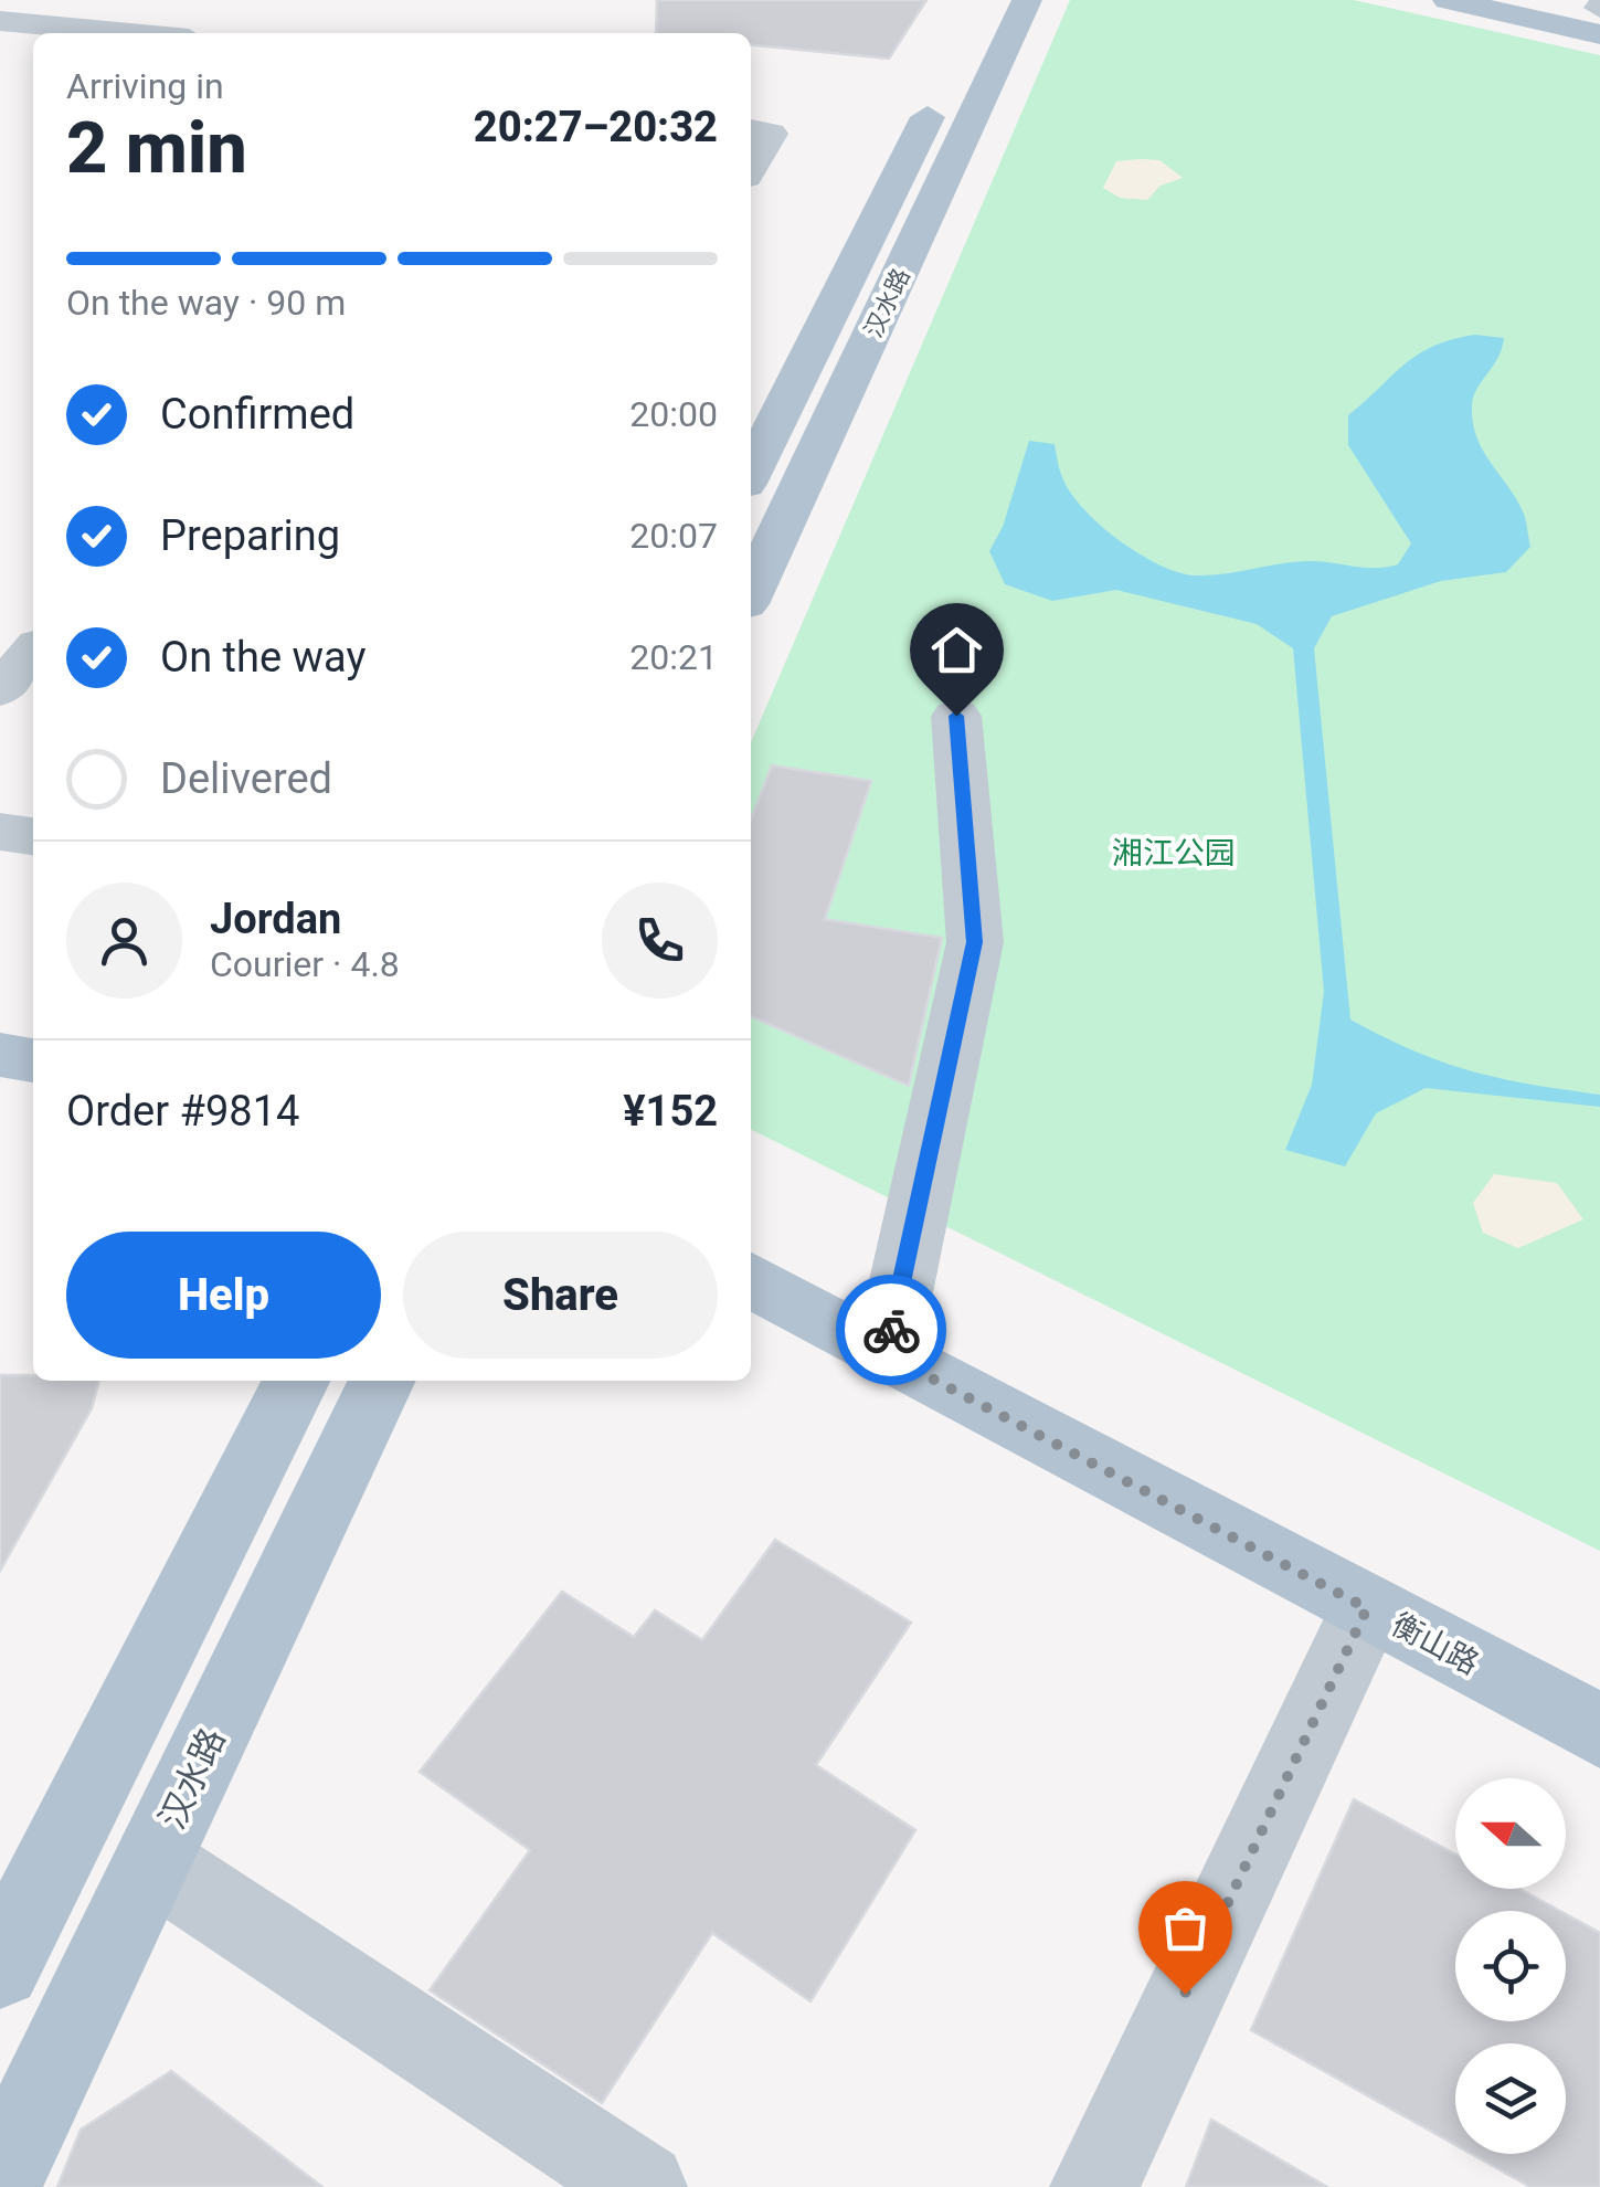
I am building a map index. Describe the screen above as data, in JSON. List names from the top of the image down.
{
  "streets": {
    "main road": ["汉水路", "衡山路"]
  },
  "parks": ["湘江公园"],
  "north": "left",
  "page": {
    "heading": ["2 min", "Arriving in", "20:27–20:32"],
    "panel": [
      "Jordan",
      "Courier · 4.8",
      "Order #9814",
      "¥152"
    ],
    "bar": "On the way · 90 m",
    "list": [
      ["Confirmed", "20:00"],
      ["Preparing", "20:07"],
      ["On the way", "20:21"],
      "Delivered"
    ],
    "buttons": ["Help", "Share"]
  }
}
